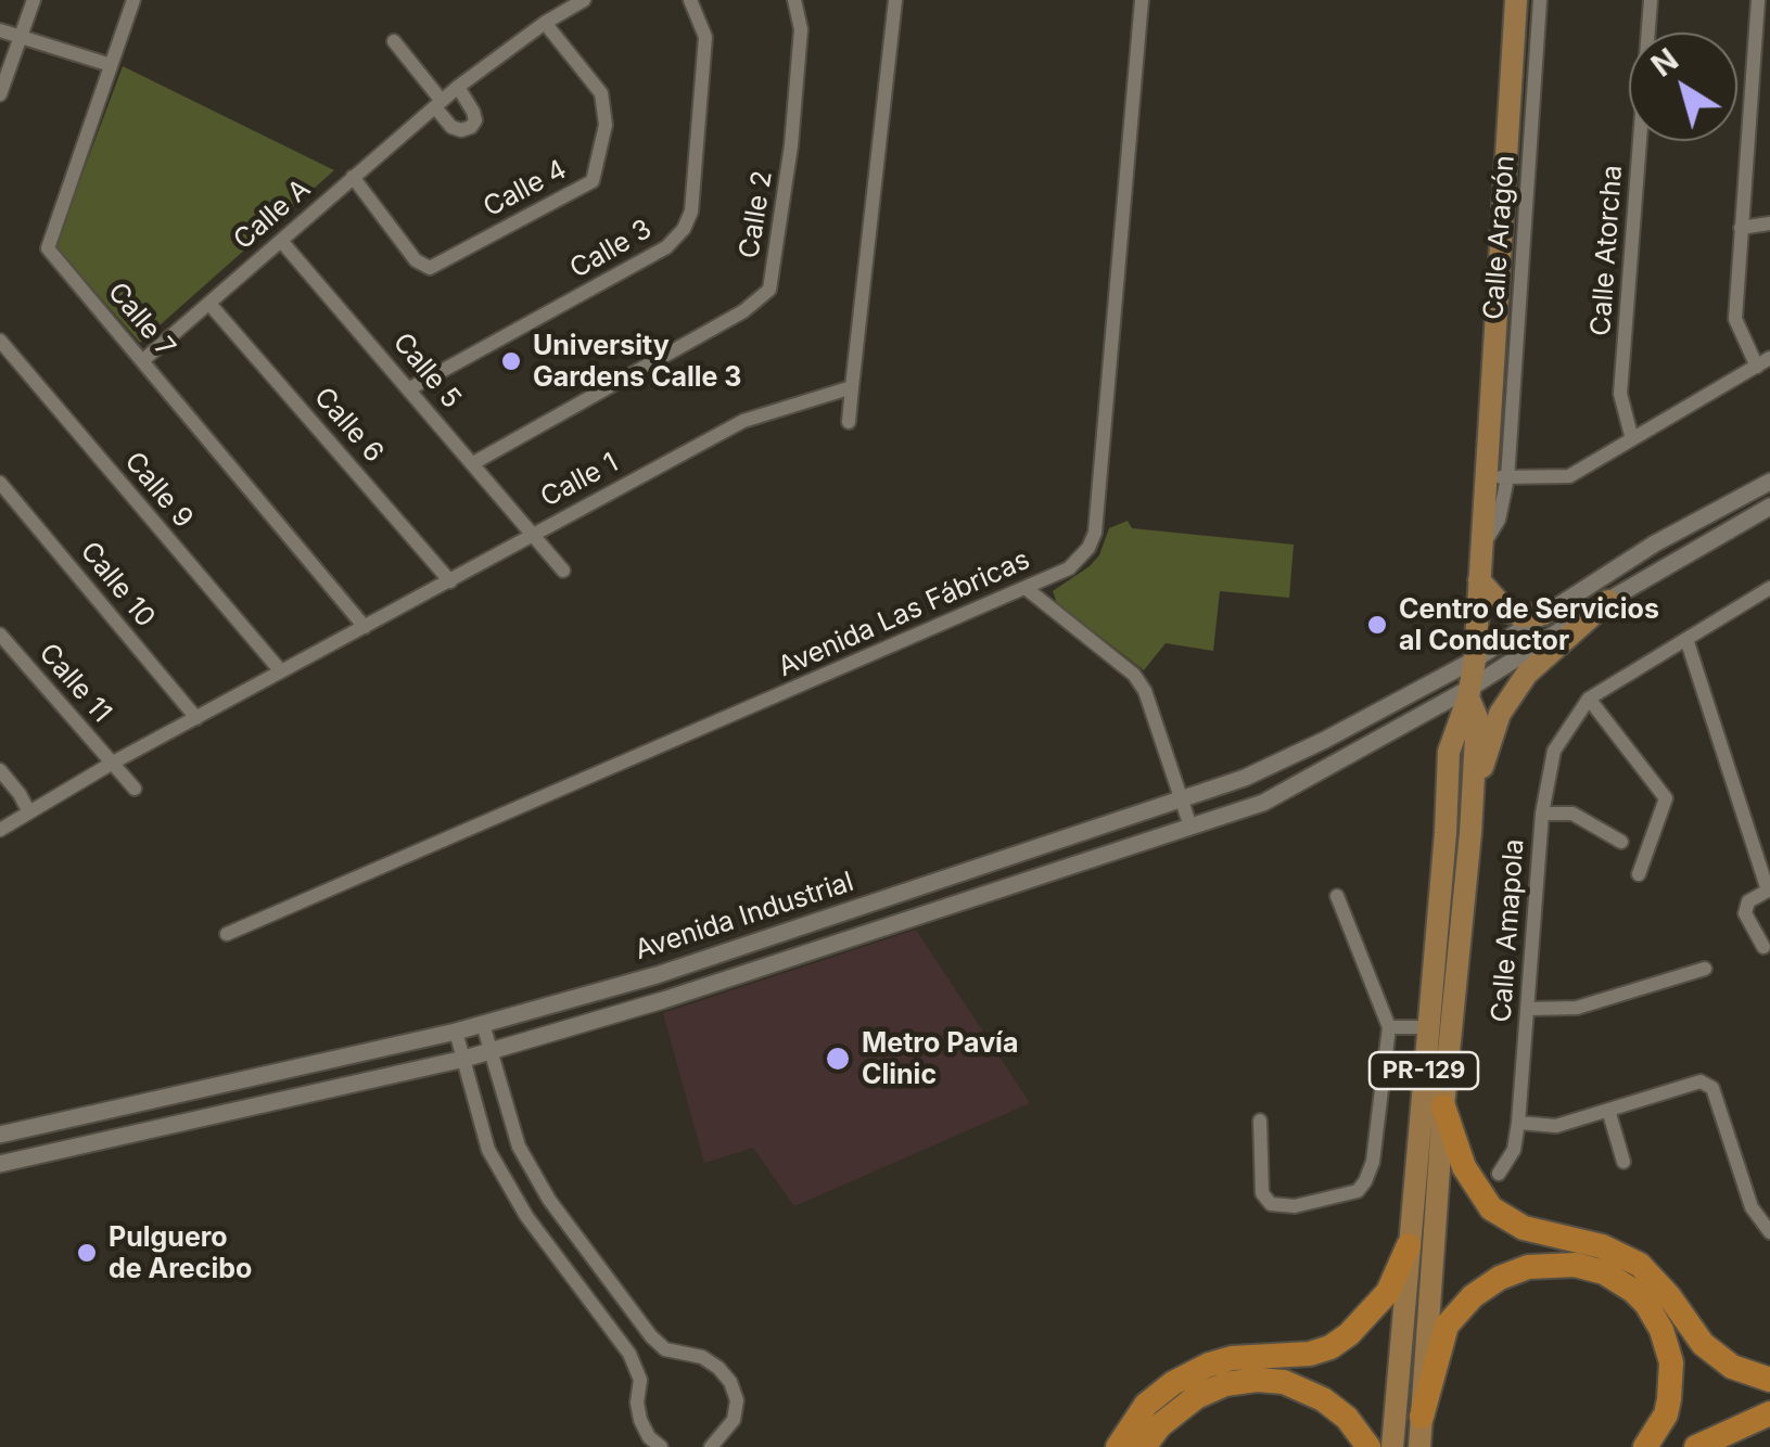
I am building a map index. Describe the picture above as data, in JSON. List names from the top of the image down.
{
  "streets": {
    "main road": ["PR-129"],
    "street": [
      "Calle 4",
      "Calle A",
      "Calle 2",
      "Calle Aragón",
      "Calle 3",
      "Calle Atorcha",
      "Calle 7",
      "Calle 5",
      "Calle 6",
      "Calle 1",
      "Calle 9",
      "Calle 10",
      "Avenida Las Fábricas",
      "Calle 11",
      "Avenida Industrial",
      "Calle Amapola"
    ]
  },
  "crossings": [
    ["Calle 4", "Calle A"],
    ["Calle A", "Calle 7"],
    ["Calle A", "Calle 5"],
    ["Calle A", "Calle 6"],
    ["Calle 2", "Calle 5"],
    ["Calle Aragón", "PR-129"],
    ["Calle 3", "Calle 5"],
    ["Calle 7", "Calle 1"],
    ["Calle 5", "Calle 1"],
    ["Calle 6", "Calle 1"],
    ["Calle 1", "Calle 9"],
    ["Calle 1", "Calle 10"],
    ["Calle 1", "Calle 11"],
    ["Avenida Industrial", "PR-129"]
  ],
  "places": [
    "University Gardens Calle 3",
    "Centro de Servicios al Conductor",
    "Metro Pavía Clinic",
    "Pulguero de Arecibo"
  ],
  "north": "top left"
}
